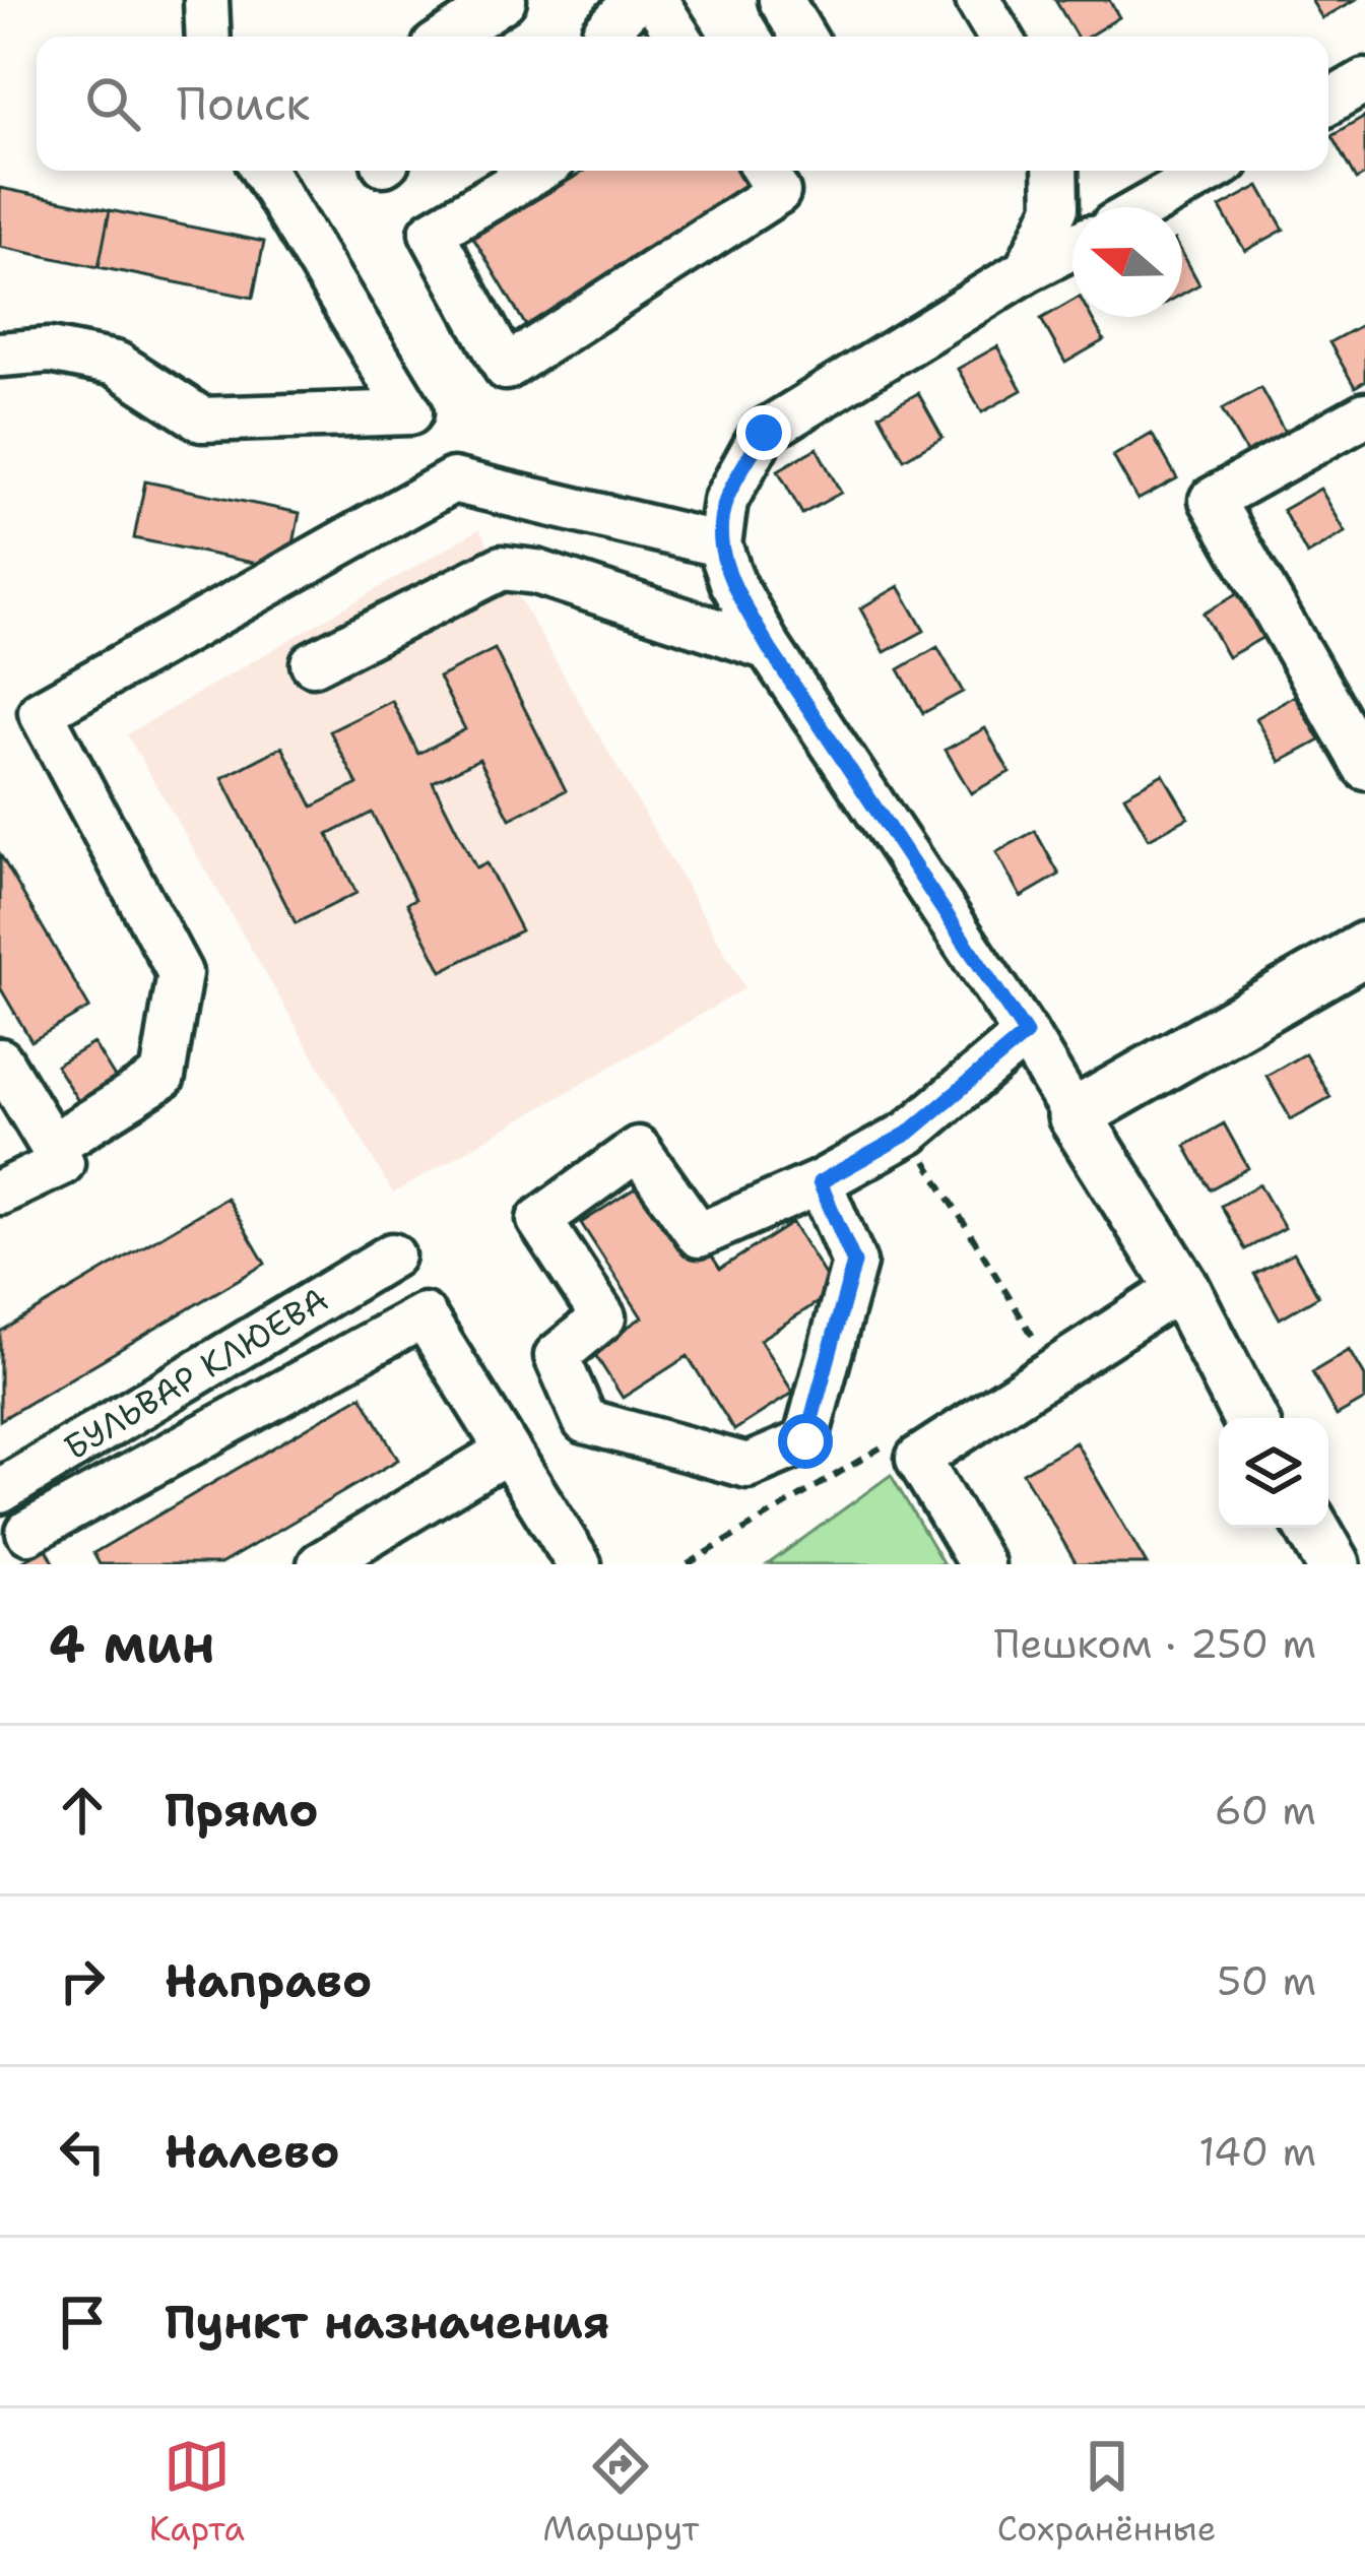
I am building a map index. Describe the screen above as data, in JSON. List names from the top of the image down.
{
  "streets": {
    "street": ["БУЛЬВАР КЛЮЕВА"]
  },
  "north": "left",
  "page": {
    "search": "Поиск",
    "heading": ["4 мин", "Пешком · 250 m"],
    "list": [
      ["Прямо", "60 m"],
      ["Направо", "50 m"],
      ["Налево", "140 m"],
      "Пункт назначения"
    ],
    "nav": ["Карта", "Маршрут", "Сохранённые"]
  }
}
